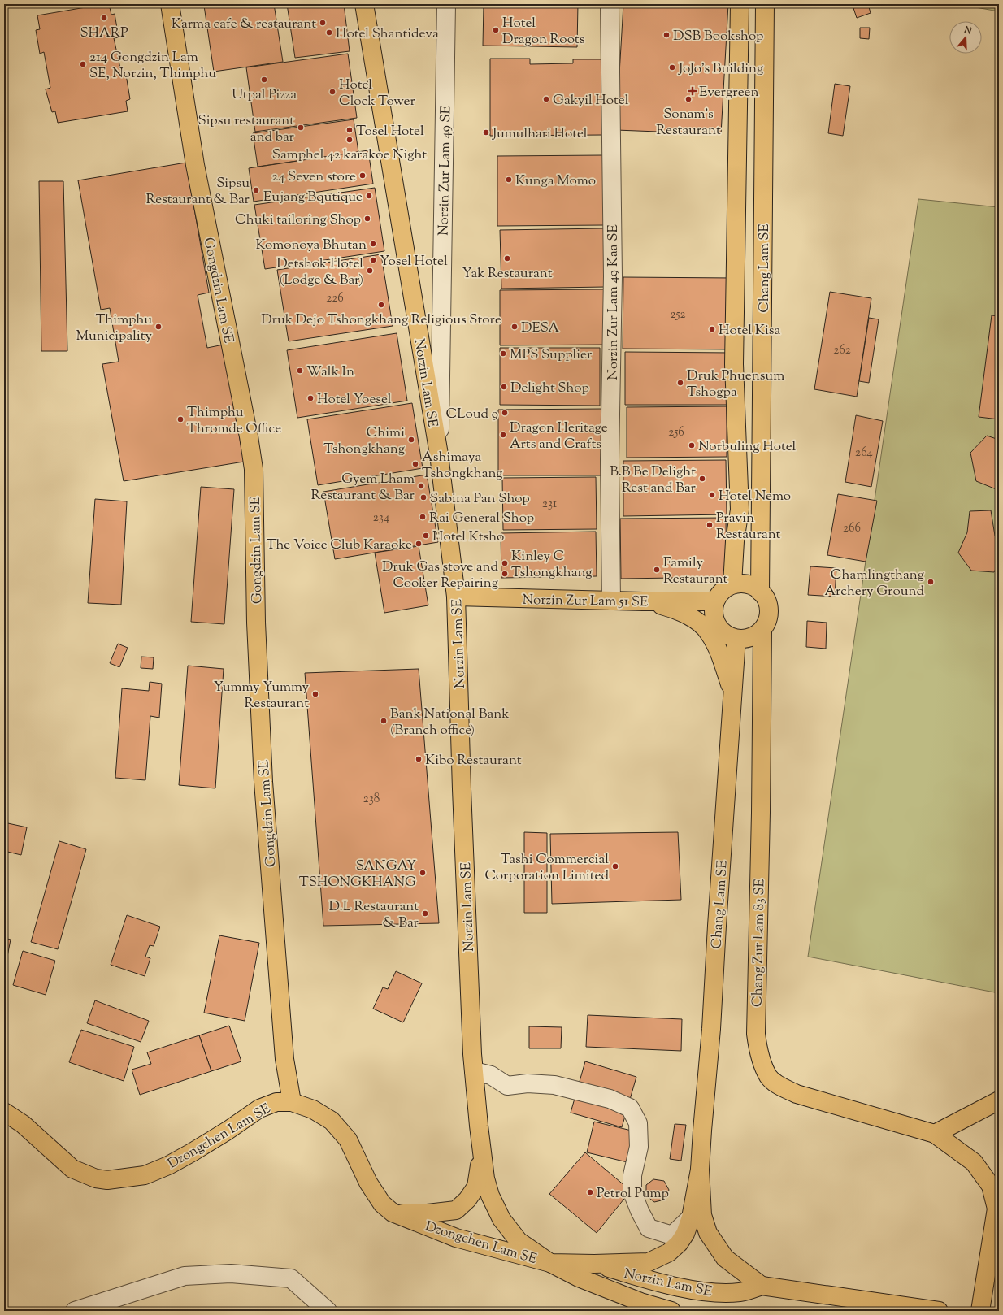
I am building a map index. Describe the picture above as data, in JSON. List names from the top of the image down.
{
  "streets": {
    "main road": [
      "Chang Lam SE",
      "Gongdzin Lam SE",
      "Norzin Lam SE",
      "Norzin Zur Lam 51 SE",
      "Chang Zur Lam 83 SE",
      "Dzongchen Lam SE"
    ],
    "street": ["Norzin Zur Lam 49 SE", "Norzin Zur Lam 49 Kaa SE"]
  },
  "crossings": [
    ["Norzin Zur Lam 49 SE", "Norzin Lam SE"],
    ["Chang Lam SE", "Norzin Lam SE"],
    ["Chang Lam SE", "Norzin Zur Lam 51 SE"],
    ["Chang Lam SE", "Chang Zur Lam 83 SE"],
    ["Gongdzin Lam SE", "Dzongchen Lam SE"],
    ["Norzin Zur Lam 49 Kaa SE", "Norzin Zur Lam 51 SE"],
    ["Norzin Lam SE", "Norzin Zur Lam 51 SE"],
    ["Norzin Lam SE", "Dzongchen Lam SE"],
    ["Norzin Zur Lam 51 SE", "Chang Zur Lam 83 SE"]
  ],
  "places": {
    "other": [
      "SHARP",
      "Karma cafe & restaurant",
      "Hotel Dragon Roots",
      "Hotel Shantideva",
      "DSB Bookshop",
      "214 Gongdzin Lam SE, Norzin, Thimphu",
      "JoJo's Building",
      "Utpal Pizza",
      "Hotel Clock Tower",
      "Gakyil Hotel",
      "Sonam’s Restaurant",
      "Sipsu restaurant and bar",
      "Tosel Hotel",
      "Jumulhari Hotel",
      "Samphel 42 karakoe Night",
      "24 Seven store",
      "Kunga Momo",
      "Sipsu Restaurant & Bar",
      "Eujang Bqutique",
      "Chuki tailoring Shop",
      "Komonoya Bhutan",
      "Yak Restaurant",
      "Yosel Hotel",
      "Detshok Hotel (Lodge & Bar)",
      "Druk Dejo Tshongkhang Religious Store",
      "Thimphu Municipality",
      "DESA",
      "Hotel Kisa",
      "MPS Supplier",
      "Walk In",
      "Druk Phuensum Tshogpa",
      "Delight Shop",
      "Hotel Yoesel",
      "CLoud 9",
      "Thimphu Thromde Office",
      "Dragon Heritage Arts and Crafts",
      "Chimi Tshongkhang",
      "Norbuling Hotel",
      "Ashimaya Tshongkhang",
      "B.B Be Delight Rest and Bar",
      "Gyem Lham Restaurant & Bar",
      "Hotel Nemo",
      "Sabina Pan Shop",
      "Rai General Shop",
      "Pravin Restaurant",
      "Hotel Ktsho",
      "The Voice Club Karaoke",
      "Kinley C Tshongkhang",
      "Family Restaurant",
      "Druk Gas stove and Cooker Repairing",
      "Chamlingthang Archery Ground",
      "Yummy Yummy Restaurant",
      "Bank National Bank (Branch office)",
      "Kibo Restaurant",
      "Tashi Commercial Corporation Limited",
      "SANGAY TSHONGKHANG",
      "D.L Restaurant & Bar",
      "Petrol Pump"
    ],
    "health": ["Evergreen"]
  },
  "house_numbers": [
    "226",
    "252",
    "262",
    "256",
    "264",
    "231",
    "234",
    "266",
    "238"
  ],
  "north": "top"
}
